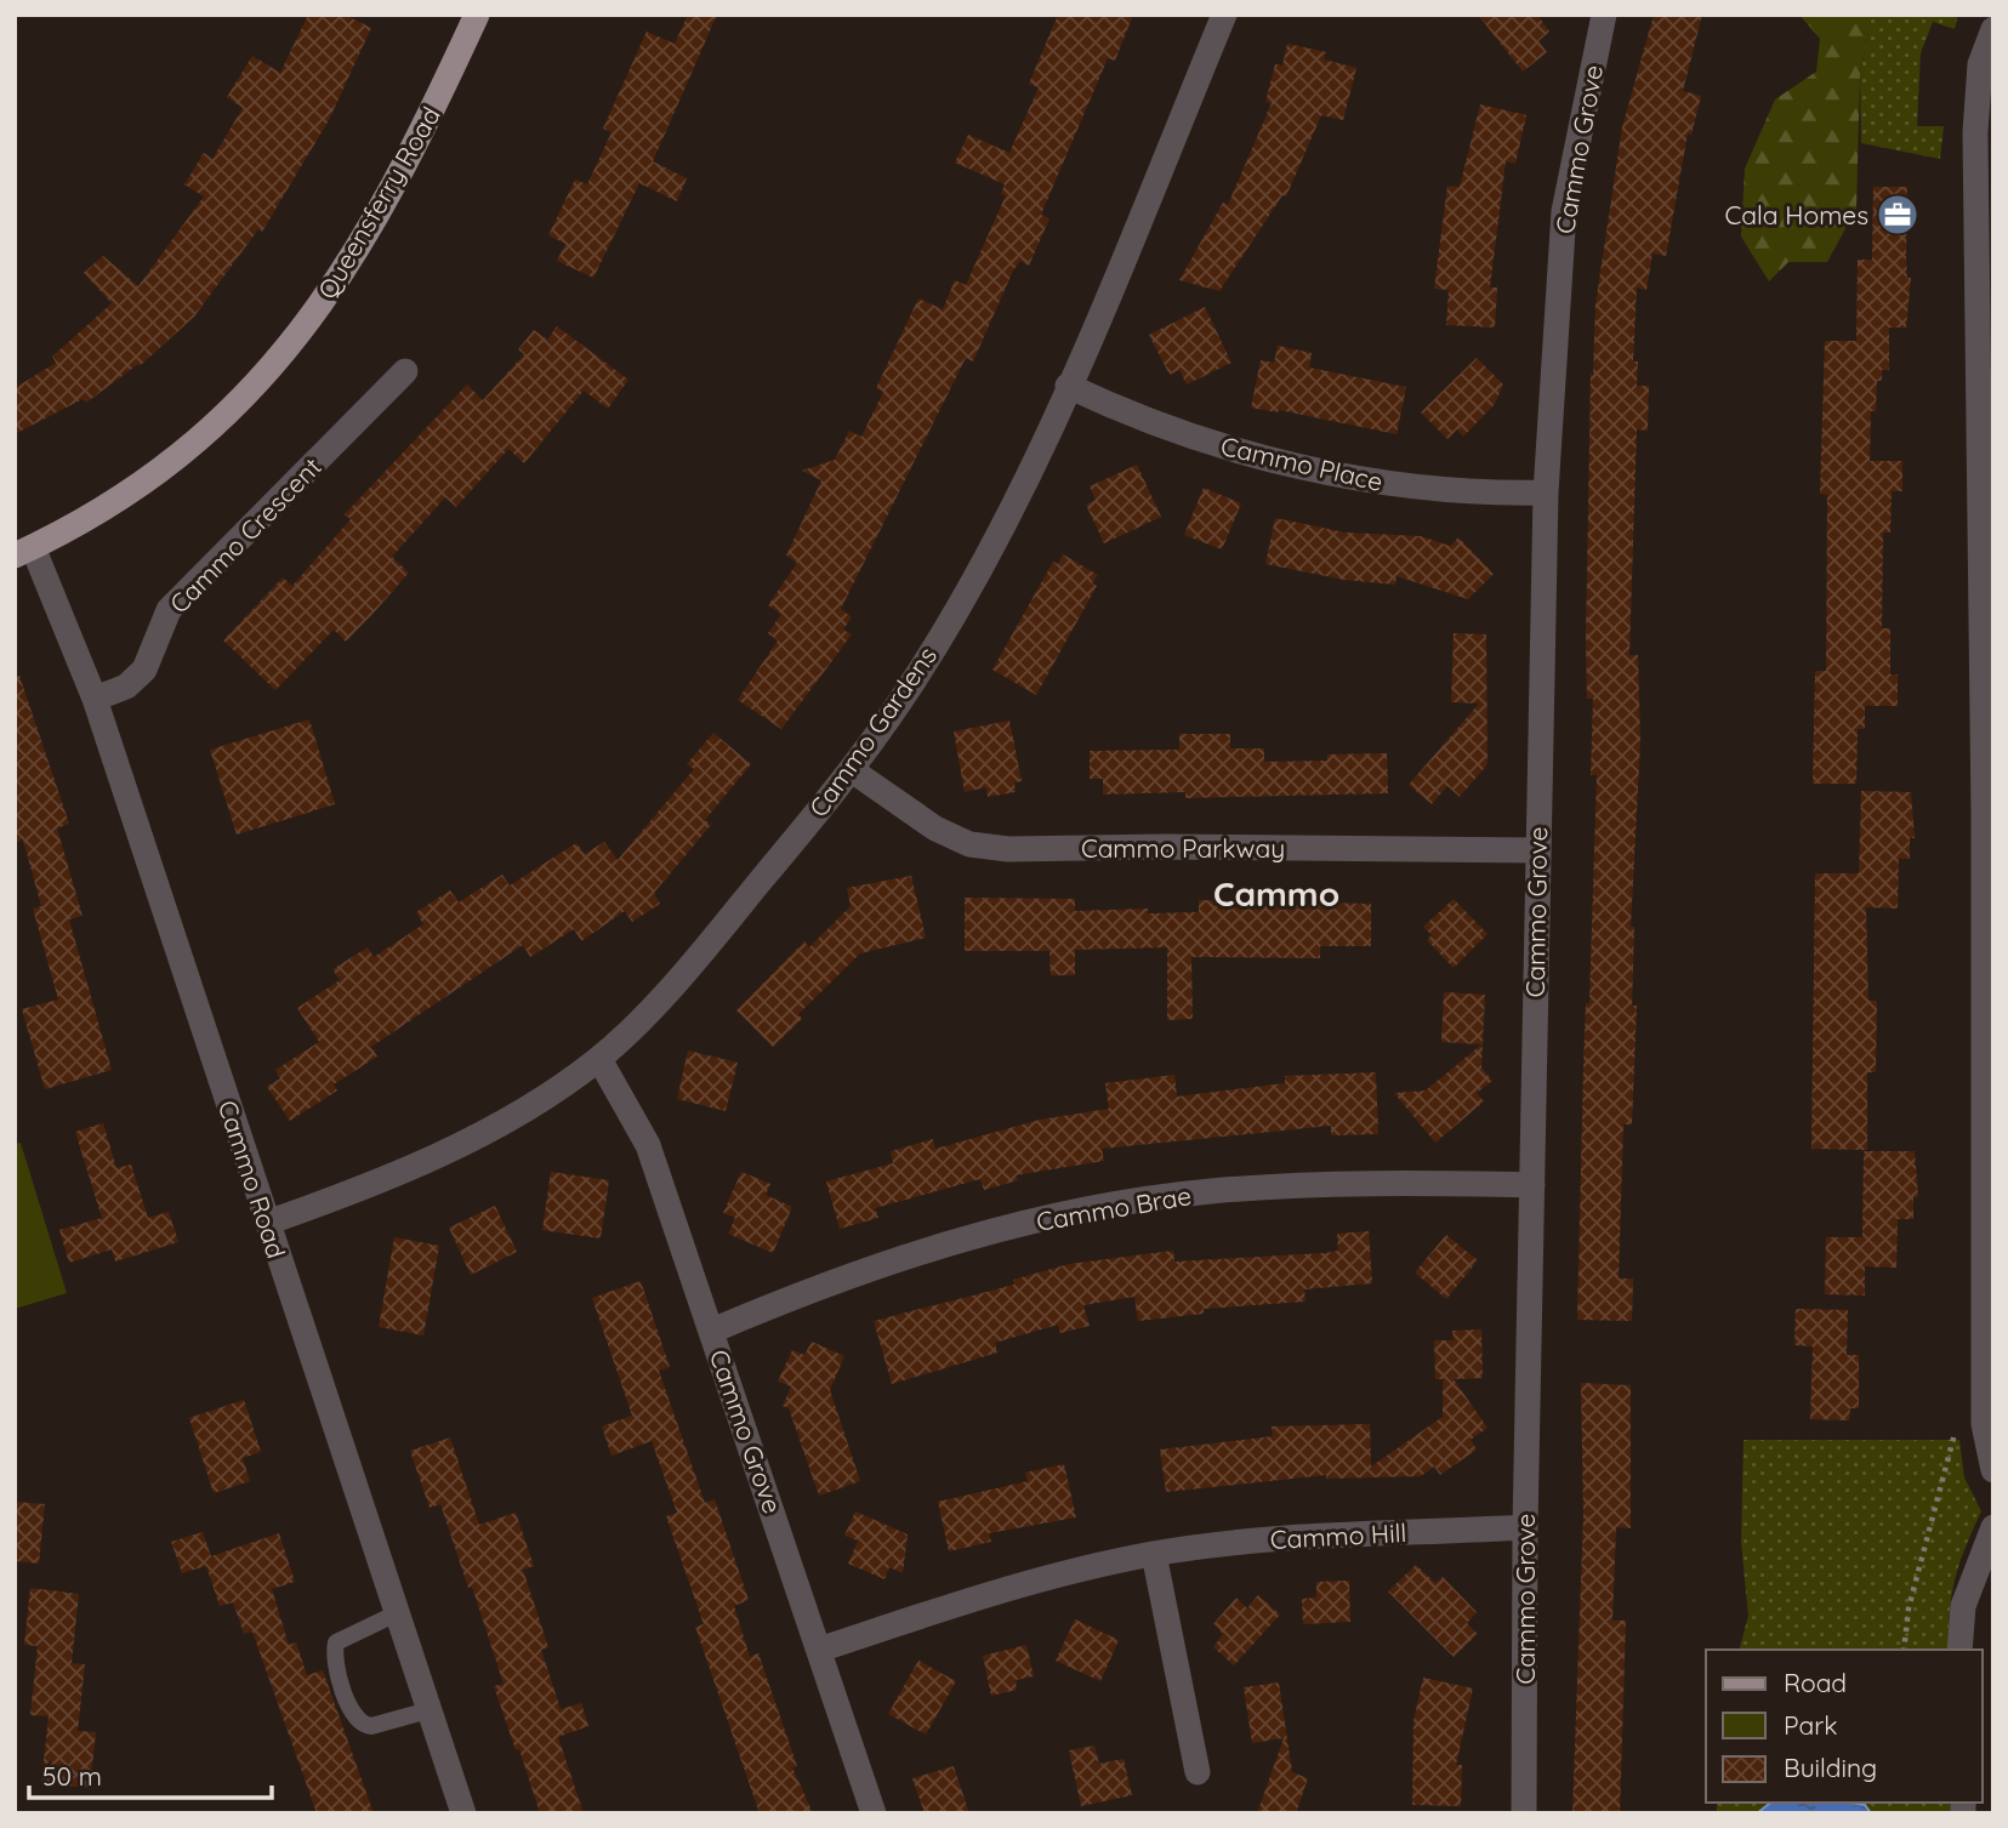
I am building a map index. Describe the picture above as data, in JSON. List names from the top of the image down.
{
  "streets": {
    "main road": ["Queensferry Road"],
    "street": [
      "Cammo Grove",
      "Cammo Place",
      "Cammo Crescent",
      "Cammo Gardens",
      "Cammo Parkway",
      "Cammo Road",
      "Cammo Brae",
      "Cammo Hill"
    ]
  },
  "crossings": [
    ["Cammo Grove", "Cammo Place"],
    ["Cammo Grove", "Cammo Gardens"],
    ["Cammo Grove", "Cammo Parkway"],
    ["Cammo Grove", "Cammo Brae"],
    ["Cammo Grove", "Cammo Hill"],
    ["Queensferry Road", "Cammo Road"],
    ["Cammo Place", "Cammo Gardens"],
    ["Cammo Crescent", "Cammo Road"],
    ["Cammo Gardens", "Cammo Parkway"],
    ["Cammo Gardens", "Cammo Road"]
  ],
  "districts": ["Cammo"],
  "places": {
    "office": ["Cala Homes"]
  },
  "legend": ["Road", "Park", "Building"],
  "scale_bar": "50 m"
}
